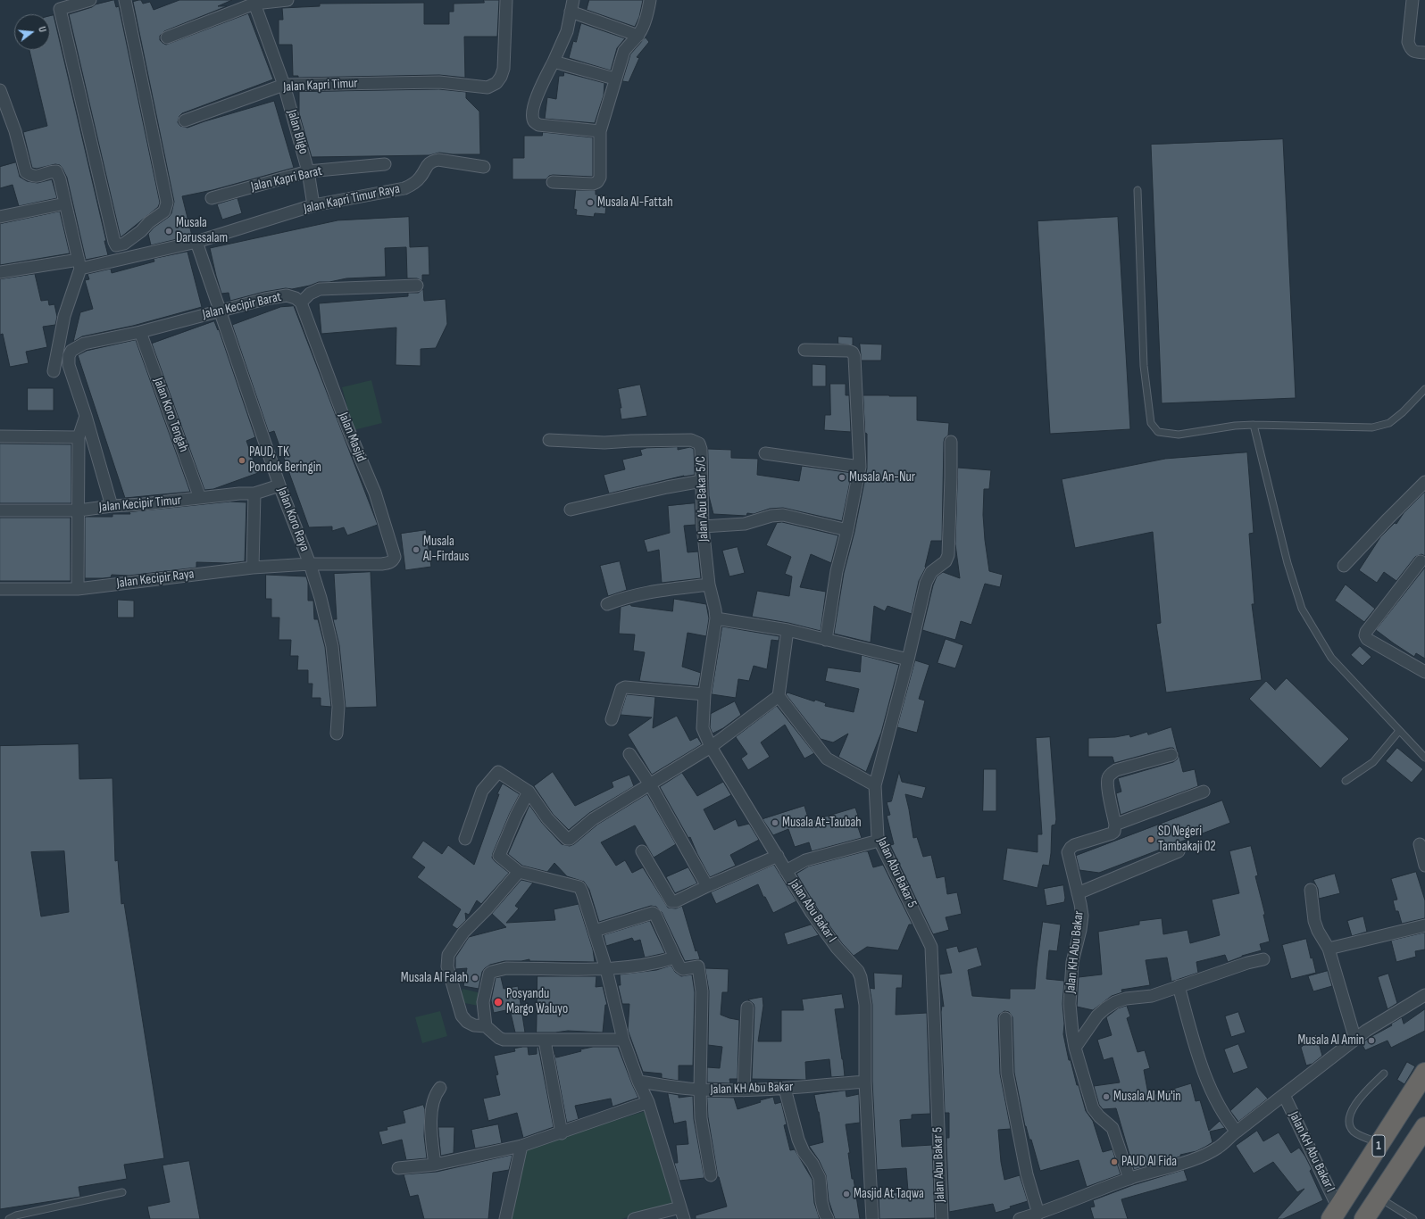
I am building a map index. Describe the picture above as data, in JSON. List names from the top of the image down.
{
  "streets": {
    "highway": ["1"],
    "street": [
      "Jalan Kapri Timur",
      "Jalan Bligo",
      "Jalan Kapri Barat",
      "Jalan Kapri Timur Raya",
      "Jalan Kecipir Barat",
      "Jalan Koro Tengah",
      "Jalan Masjid",
      "Jalan Abu Bakar 5/C",
      "Jalan Kecipir Timur",
      "Jalan Koro Raya",
      "Jalan Kecipir Raya",
      "Jalan Abu Bakar 5",
      "Jalan Abu Bakar I",
      "Jalan KH Abu Bakar",
      "Jalan KH Abu Bakar I"
    ]
  },
  "crossings": [
    ["Jalan Kapri Timur", "Jalan Bligo"],
    ["Jalan Bligo", "Jalan Kapri Barat"],
    ["Jalan Bligo", "Jalan Kapri Timur Raya"],
    ["Jalan Kapri Timur Raya", "Jalan Koro Raya"],
    ["Jalan Kecipir Barat", "Jalan Koro Tengah"],
    ["Jalan Kecipir Barat", "Jalan Masjid"],
    ["Jalan Kecipir Barat", "Jalan Koro Raya"],
    ["Jalan Koro Tengah", "Jalan Kecipir Timur"],
    ["Jalan Masjid", "Jalan Kecipir Raya"],
    ["Jalan Abu Bakar 5/C", "Jalan Abu Bakar I"],
    ["Jalan Kecipir Timur", "Jalan Koro Raya"],
    ["Jalan Koro Raya", "Jalan Kecipir Raya"],
    ["Jalan Abu Bakar I", "Jalan KH Abu Bakar"],
    ["1", "Jalan KH Abu Bakar I"]
  ],
  "places": [
    "Musala Al-Fattah",
    "Musala Darussalam",
    "PAUD, TK Pondok Beringin",
    "Musala An-Nur",
    "Musala Al-Firdaus",
    "Musala At-Taubah",
    "SD Negeri Tambakaji 02",
    "Musala Al Falah",
    "Posyandu Margo Waluyo",
    "Musala Al Amin",
    "Musala Al Mu'in",
    "PAUD Al Fida",
    "Masjid At Taqwa"
  ],
  "north": "right"
}
